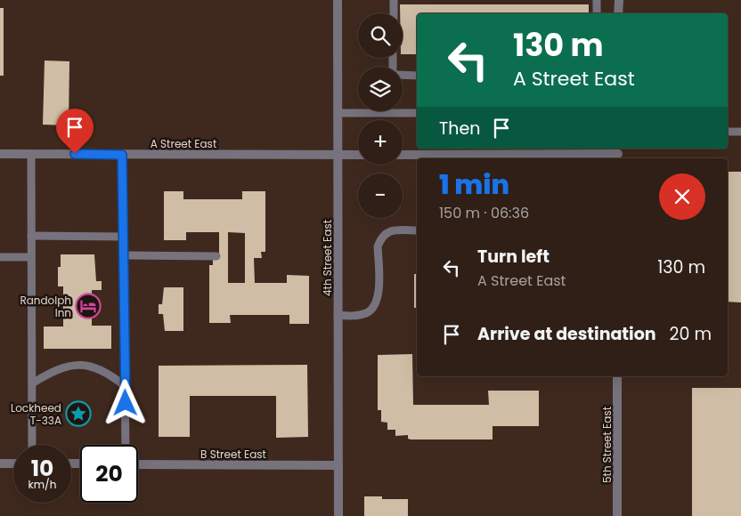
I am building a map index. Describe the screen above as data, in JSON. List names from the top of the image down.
{
  "streets": {
    "street": [
      "A Street East",
      "4th Street East",
      "5th Street East",
      "B Street East"
    ]
  },
  "crossings": [
    ["A Street East", "4th Street East"],
    ["4th Street East", "B Street East"]
  ],
  "places": {
    "hotel": ["Randolph Inn"],
    "place": ["Lockheed T-33A"]
  },
  "page": {
    "map_buttons": ["+", "−"],
    "turn": ["130 m", "A Street East"],
    "then": "Then",
    "heading": ["1 min", "150 m · 06:36"],
    "list": [
      {
        "name": "Turn left",
        "note": "A Street East",
        "value": "130 m"
      },
      {
        "name": "Arrive at destination",
        "value": "20 m"
      }
    ],
    "speed": "10 km/h",
    "limit": "20"
  }
}
